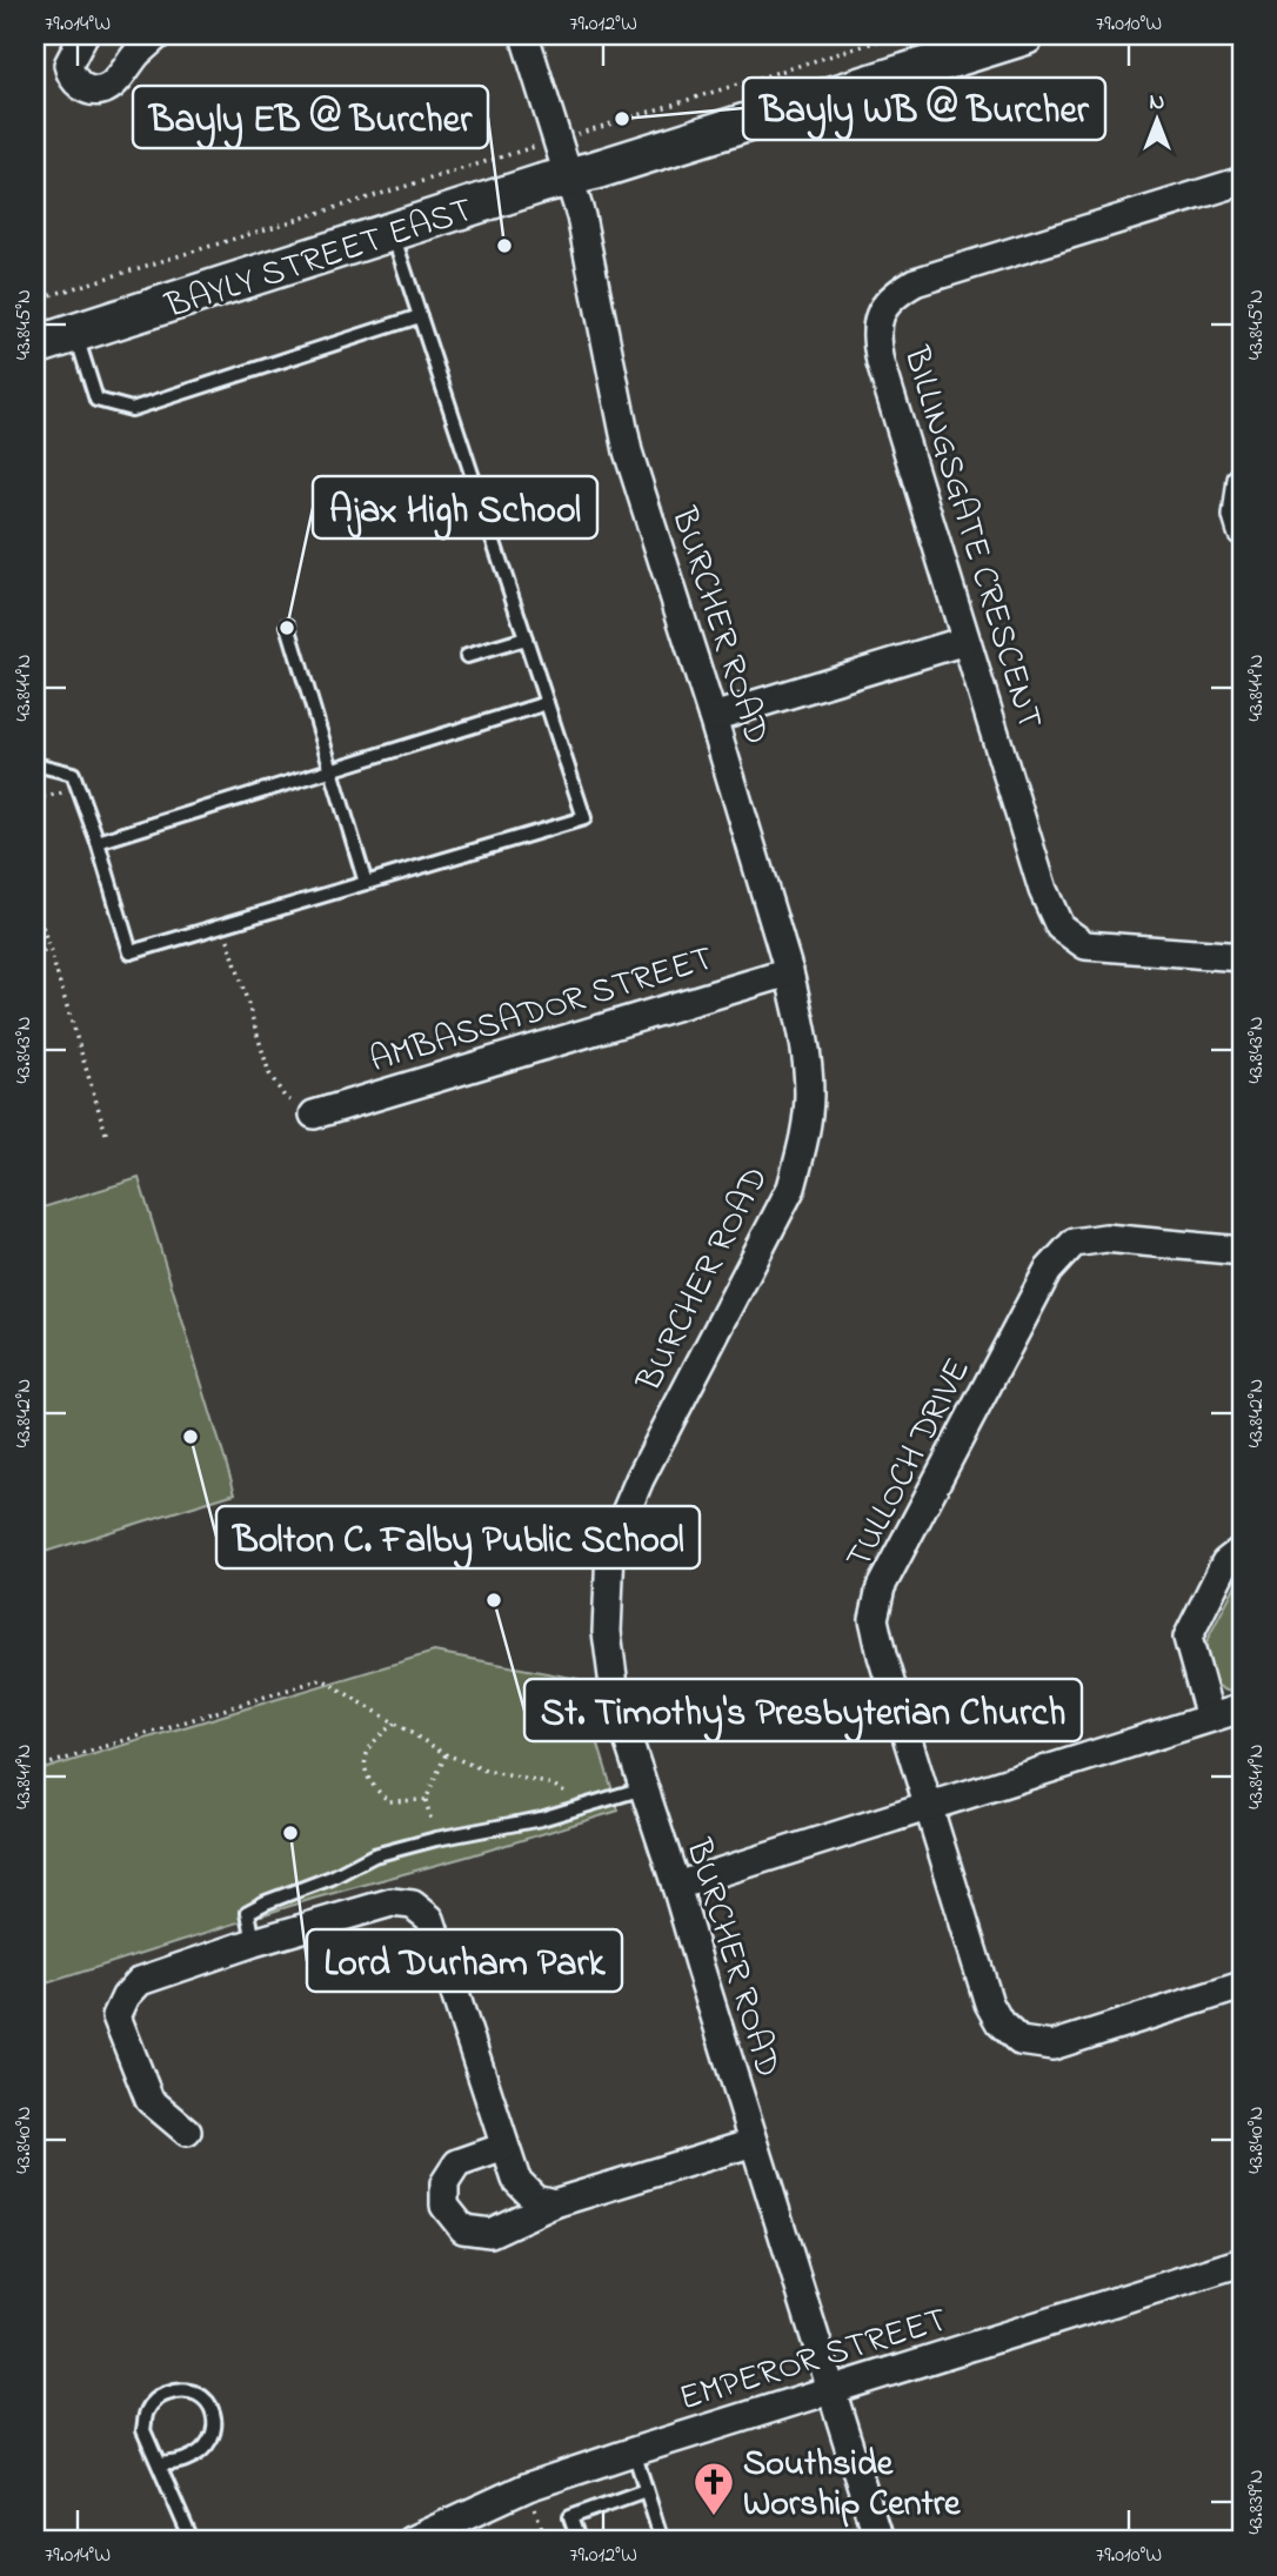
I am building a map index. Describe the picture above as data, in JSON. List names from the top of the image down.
{
  "streets": {
    "main road": ["BAYLY STREET EAST"],
    "street": [
      "BILLINGSGATE CRESCENT",
      "BURCHER ROAD",
      "AMBASSADOR STREET",
      "TULLOCH DRIVE",
      "EMPEROR STREET"
    ]
  },
  "crossings": [
    ["BAYLY STREET EAST", "BURCHER ROAD"],
    ["BURCHER ROAD", "AMBASSADOR STREET"],
    ["BURCHER ROAD", "EMPEROR STREET"]
  ],
  "places": {
    "other": [
      "Bayly WB @ Burcher",
      "Bayly EB @ Burcher",
      "Ajax High School",
      "Bolton C. Falby Public School",
      "St. Timothy's Presbyterian Church",
      "Lord Durham Park"
    ],
    "church": ["Southside Worship Centre"]
  },
  "north": "top",
  "coordinates": [
    "79.014°W",
    "79.012°W",
    "79.010°W",
    "43.845°N",
    "43.844°N",
    "43.843°N",
    "43.842°N",
    "43.841°N",
    "43.840°N",
    "43.839°N"
  ]
}
